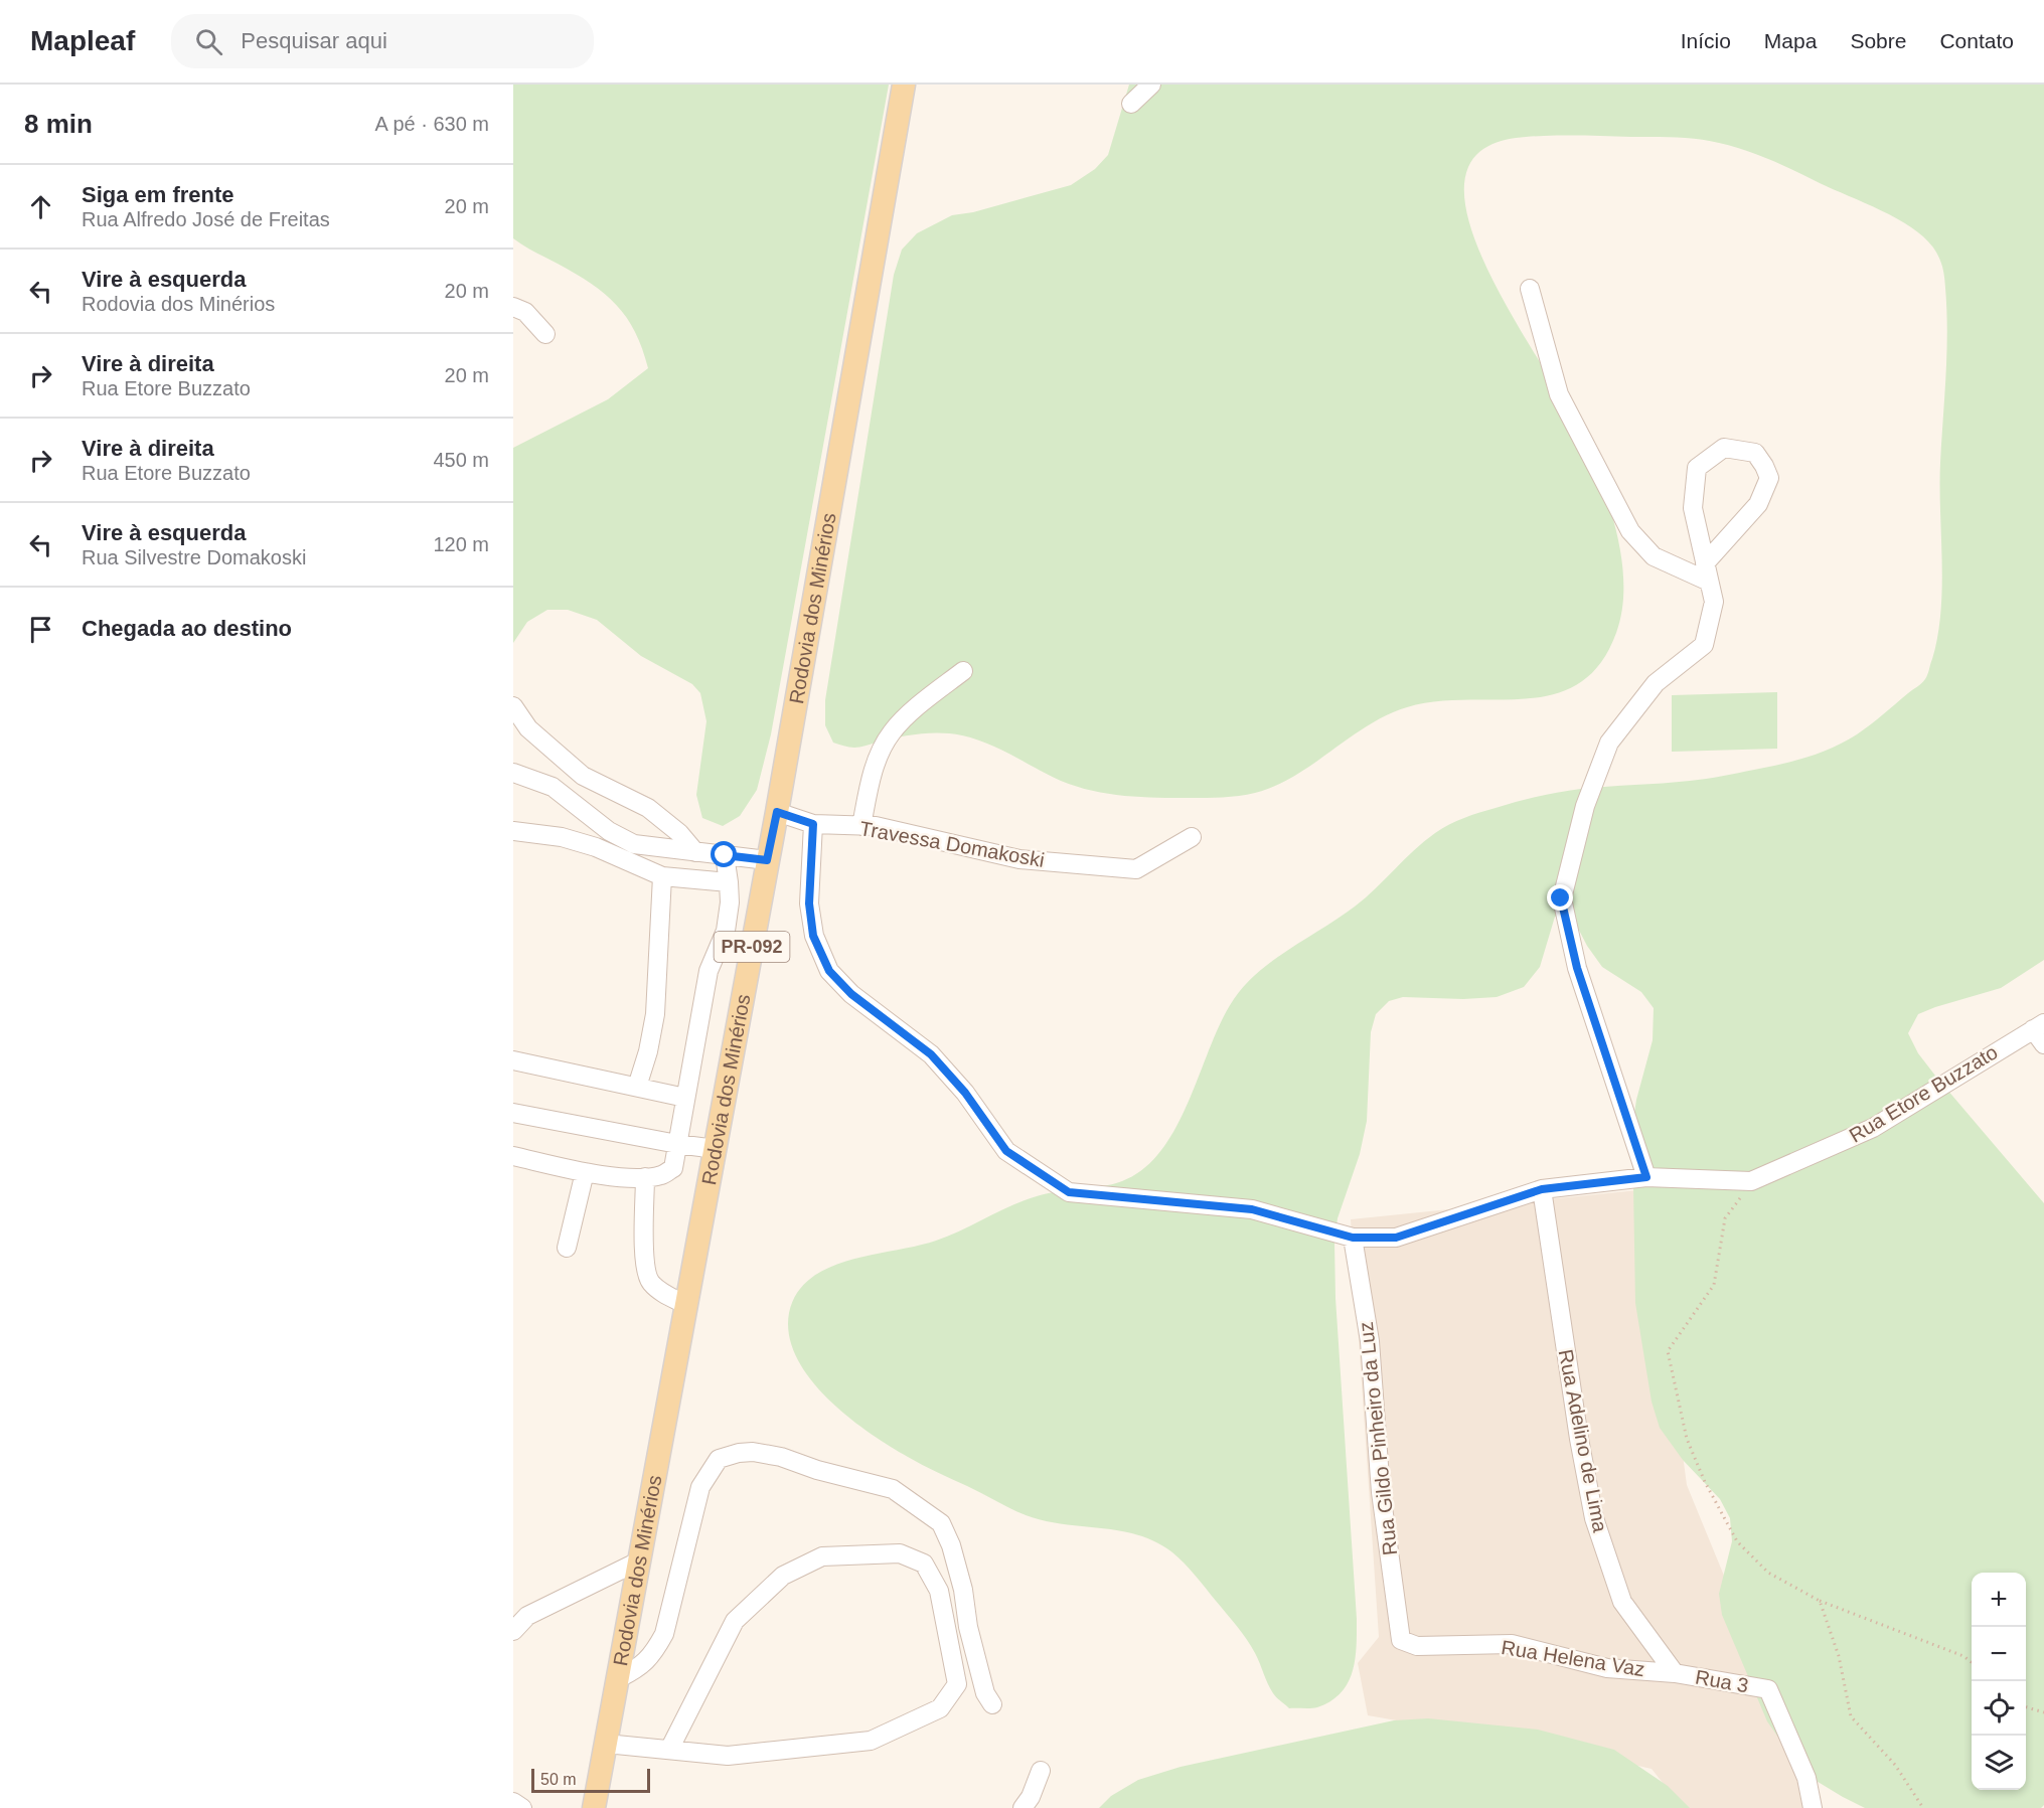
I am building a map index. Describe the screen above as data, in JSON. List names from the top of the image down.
{
  "streets": {
    "main road": ["Rodovia dos Minérios", "PR-092"],
    "street": [
      "Travessa Domakoski",
      "Rua Etore Buzzato",
      "Rua Gildo Pinheiro da Luz",
      "Rua Adelino de Lima",
      "Rua Helena Vaz",
      "Rua 3"
    ]
  },
  "crossings": [
    ["Travessa Domakoski", "Rua Etore Buzzato"],
    ["Rua Etore Buzzato", "Rua Gildo Pinheiro da Luz"],
    ["Rua Etore Buzzato", "Rua Adelino de Lima"],
    ["Rua Gildo Pinheiro da Luz", "Rua Helena Vaz"],
    ["Rua Adelino de Lima", "Rua Helena Vaz"],
    ["Rua Adelino de Lima", "Rua 3"],
    ["Rua Helena Vaz", "Rua 3"]
  ],
  "scale_bar": "50 m",
  "page": {
    "header": "Mapleaf",
    "search": "Pesquisar aqui",
    "nav": [
      "Início",
      "Mapa",
      "Sobre",
      "Contato"
    ],
    "heading": ["8 min", "A pé · 630 m"],
    "list": [
      ["Siga em frente", "Rua Alfredo José de Freitas", "20 m"],
      ["Vire à esquerda", "Rodovia dos Minérios", "20 m"],
      ["Vire à direita", "Rua Etore Buzzato", "20 m"],
      ["Vire à direita", "Rua Etore Buzzato", "450 m"],
      ["Vire à esquerda", "Rua Silvestre Domakoski", "120 m"],
      "Chegada ao destino"
    ],
    "map_buttons": ["+", "−"],
    "scale": "50 m"
  }
}
